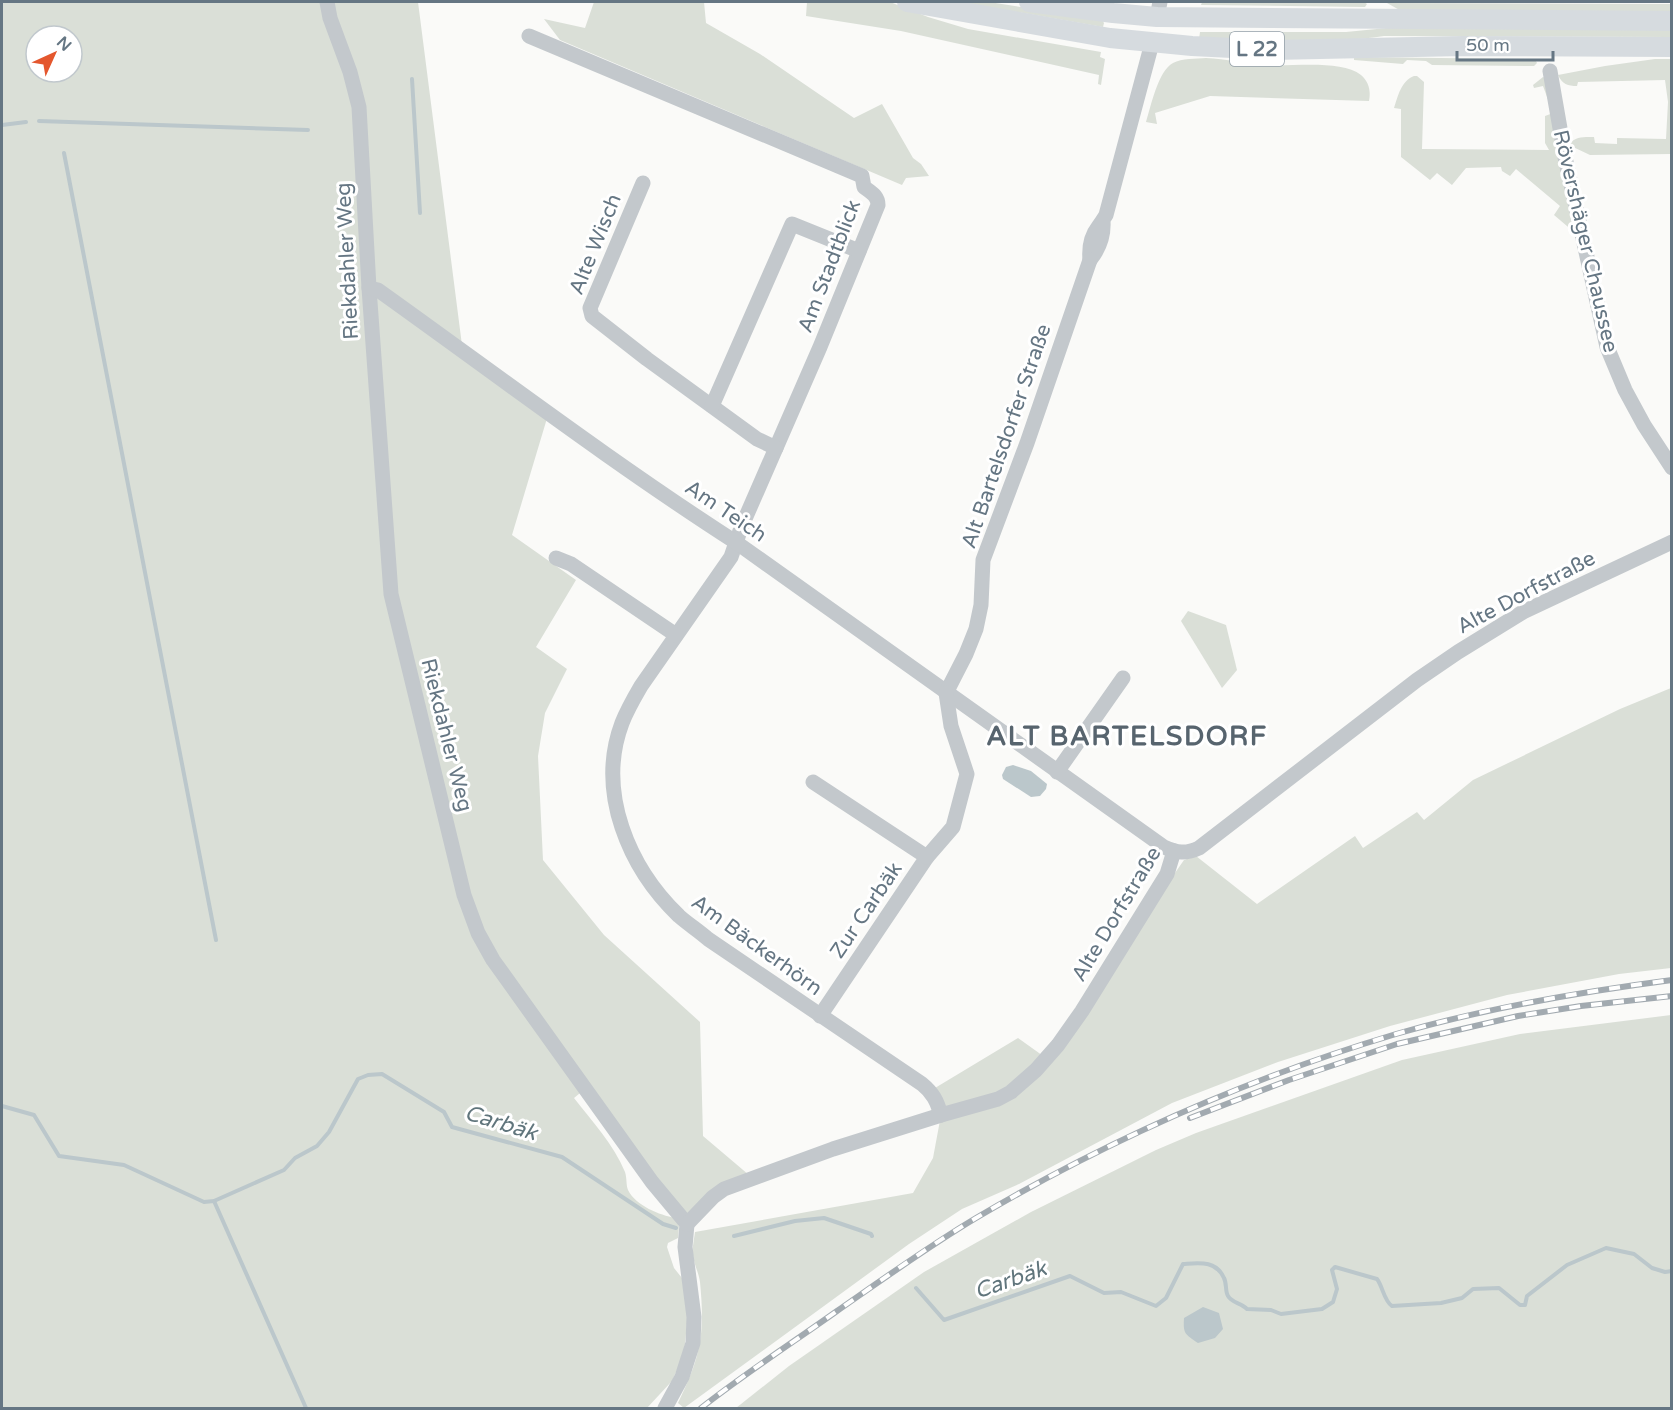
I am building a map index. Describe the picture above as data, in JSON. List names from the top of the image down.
{
  "streets": {
    "main road": ["L 22"],
    "street": [
      "Rövershäger Chaussee",
      "Alte Wisch",
      "Riekdahler Weg",
      "Am Stadtblick",
      "Alt Bartelsdorfer Straße",
      "Am Teich",
      "Alte Dorfstraße",
      "Zur Carbäk",
      "Am Bäckerhörn"
    ]
  },
  "crossings": [
    ["L 22", "Alt Bartelsdorfer Straße"],
    ["Alte Wisch", "Am Stadtblick"],
    ["Riekdahler Weg", "Am Teich"],
    ["Riekdahler Weg", "Alte Dorfstraße"],
    ["Am Stadtblick", "Am Teich"],
    ["Am Stadtblick", "Am Bäckerhörn"],
    ["Alt Bartelsdorfer Straße", "Am Teich"],
    ["Alt Bartelsdorfer Straße", "Zur Carbäk"],
    ["Am Teich", "Alte Dorfstraße"],
    ["Am Teich", "Zur Carbäk"],
    ["Am Teich", "Am Bäckerhörn"],
    ["Alte Dorfstraße", "Am Bäckerhörn"],
    ["Zur Carbäk", "Am Bäckerhörn"]
  ],
  "districts": ["ALT BARTELSDORF"],
  "water": ["Carbäk"],
  "scale_bar": "50 m",
  "north": "top right"
}
